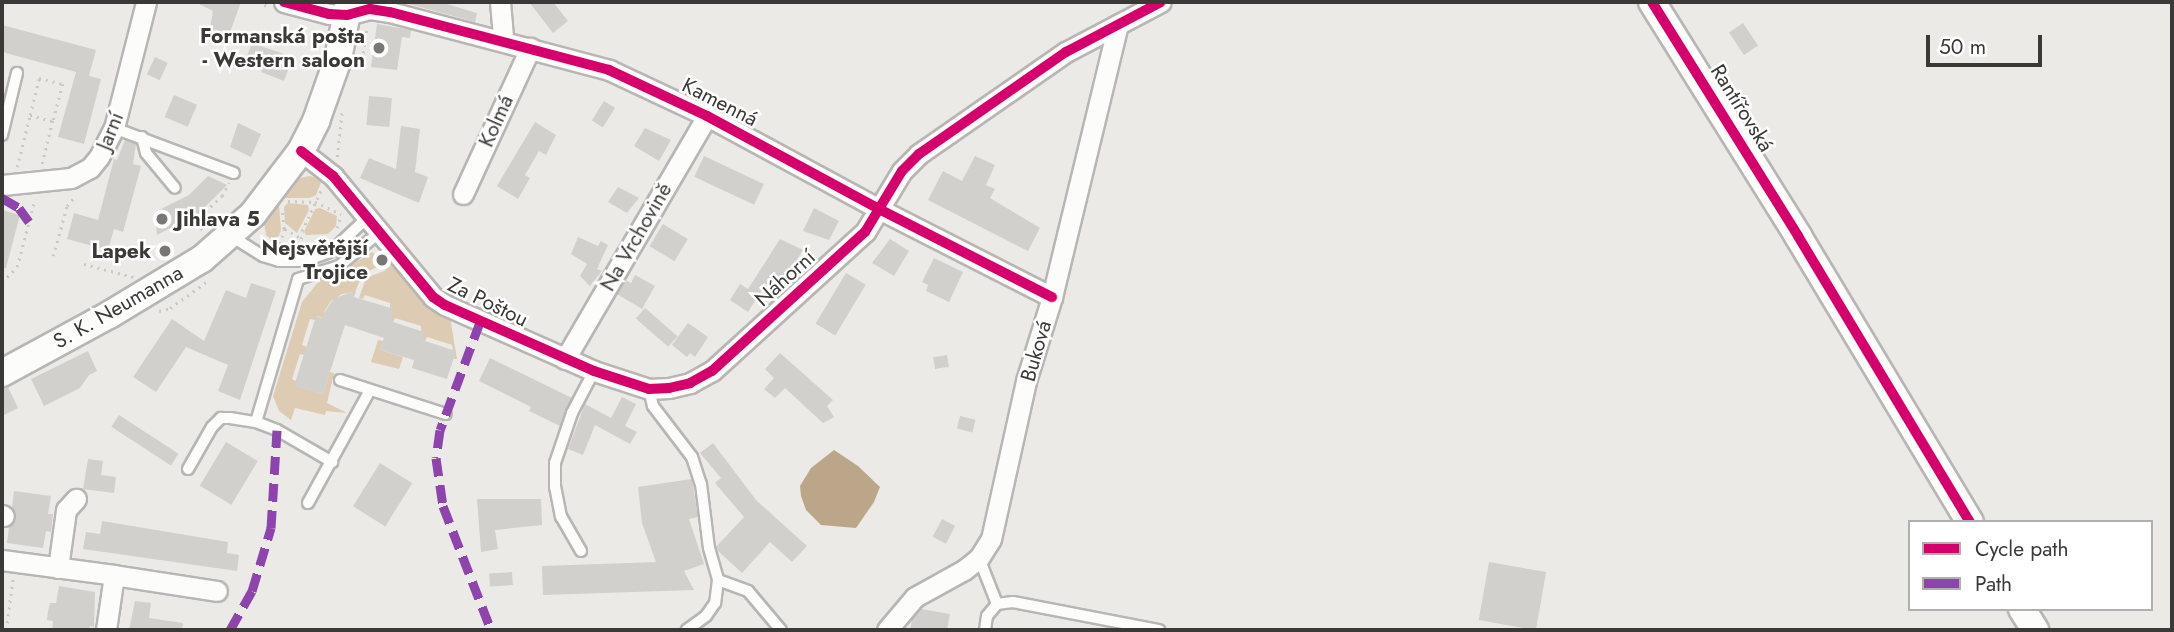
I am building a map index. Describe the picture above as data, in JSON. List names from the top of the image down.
{
  "streets": {
    "street": [
      "Kamenná",
      "Rantířovská",
      "Kolmá",
      "Jarní",
      "Na Vrchovině",
      "Náhorní",
      "Za Poštou",
      "S. K. Neumanna",
      "Buková"
    ]
  },
  "crossings": [
    ["Kamenná", "Kolmá"],
    ["Kamenná", "Na Vrchovině"],
    ["Kamenná", "Náhorní"],
    ["Kamenná", "Buková"],
    ["Na Vrchovině", "Za Poštou"],
    ["Náhorní", "Za Poštou"],
    ["Náhorní", "Buková"]
  ],
  "places": [
    "Formanská pošta - Western saloon",
    "Jihlava 5",
    "Lapek",
    "Nejsvětější Trojice"
  ],
  "legend": ["Cycle path", "Path"],
  "scale_bar": "50 m"
}
